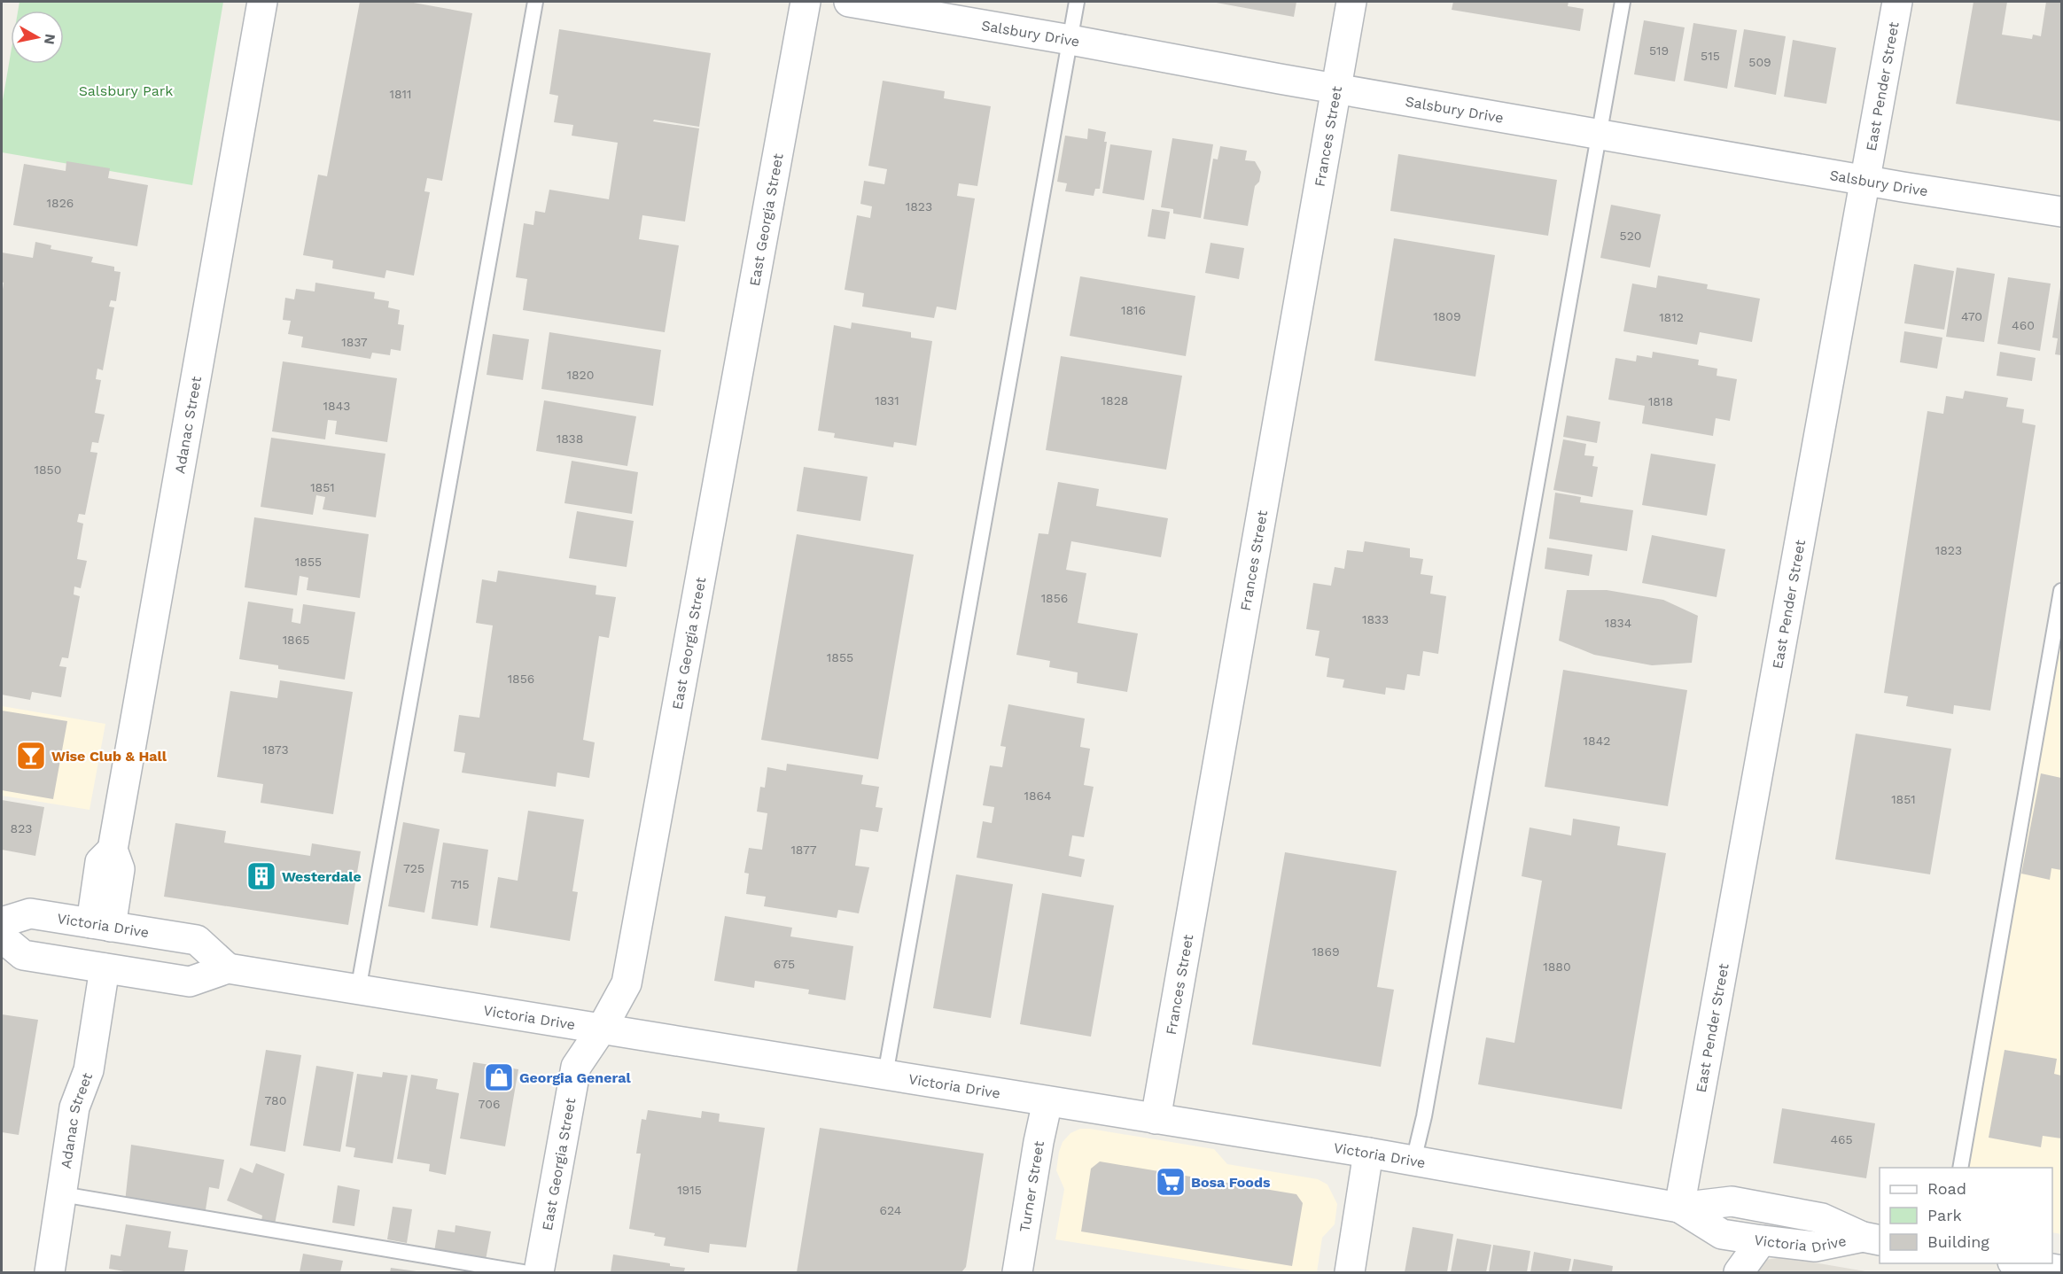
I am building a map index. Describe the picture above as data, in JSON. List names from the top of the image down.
{
  "streets": {
    "street": [
      "Salsbury Drive",
      "East Pender Street",
      "Frances Street",
      "East Georgia Street",
      "Adanac Street",
      "Victoria Drive",
      "Turner Street"
    ]
  },
  "crossings": [
    ["Salsbury Drive", "East Pender Street"],
    ["Salsbury Drive", "Frances Street"],
    ["East Pender Street", "Victoria Drive"],
    ["Frances Street", "Victoria Drive"],
    ["East Georgia Street", "Victoria Drive"],
    ["Adanac Street", "Victoria Drive"],
    ["Victoria Drive", "Turner Street"]
  ],
  "parks": ["Salsbury Park"],
  "places": {
    "bar": ["Wise Club & Hall"],
    "building": ["Westerdale"],
    "shop": ["Georgia General"],
    "supermarket": ["Bosa Foods"]
  },
  "house_numbers": [
    "519",
    "515",
    "509",
    "1811",
    "1826",
    "1823",
    "520",
    "1816",
    "1809",
    "470",
    "1812",
    "460",
    "1837",
    "1820",
    "1831",
    "1828",
    "1818",
    "1843",
    "1838",
    "1850",
    "1851",
    "1823",
    "1855",
    "1856",
    "1833",
    "1834",
    "1865",
    "1855",
    "1856",
    "1842",
    "1873",
    "1864",
    "1851",
    "823",
    "1877",
    "725",
    "715",
    "1869",
    "675",
    "1880",
    "780",
    "706",
    "465",
    "1915",
    "624"
  ],
  "legend": ["Road", "Park", "Building"],
  "north": "right"
}
